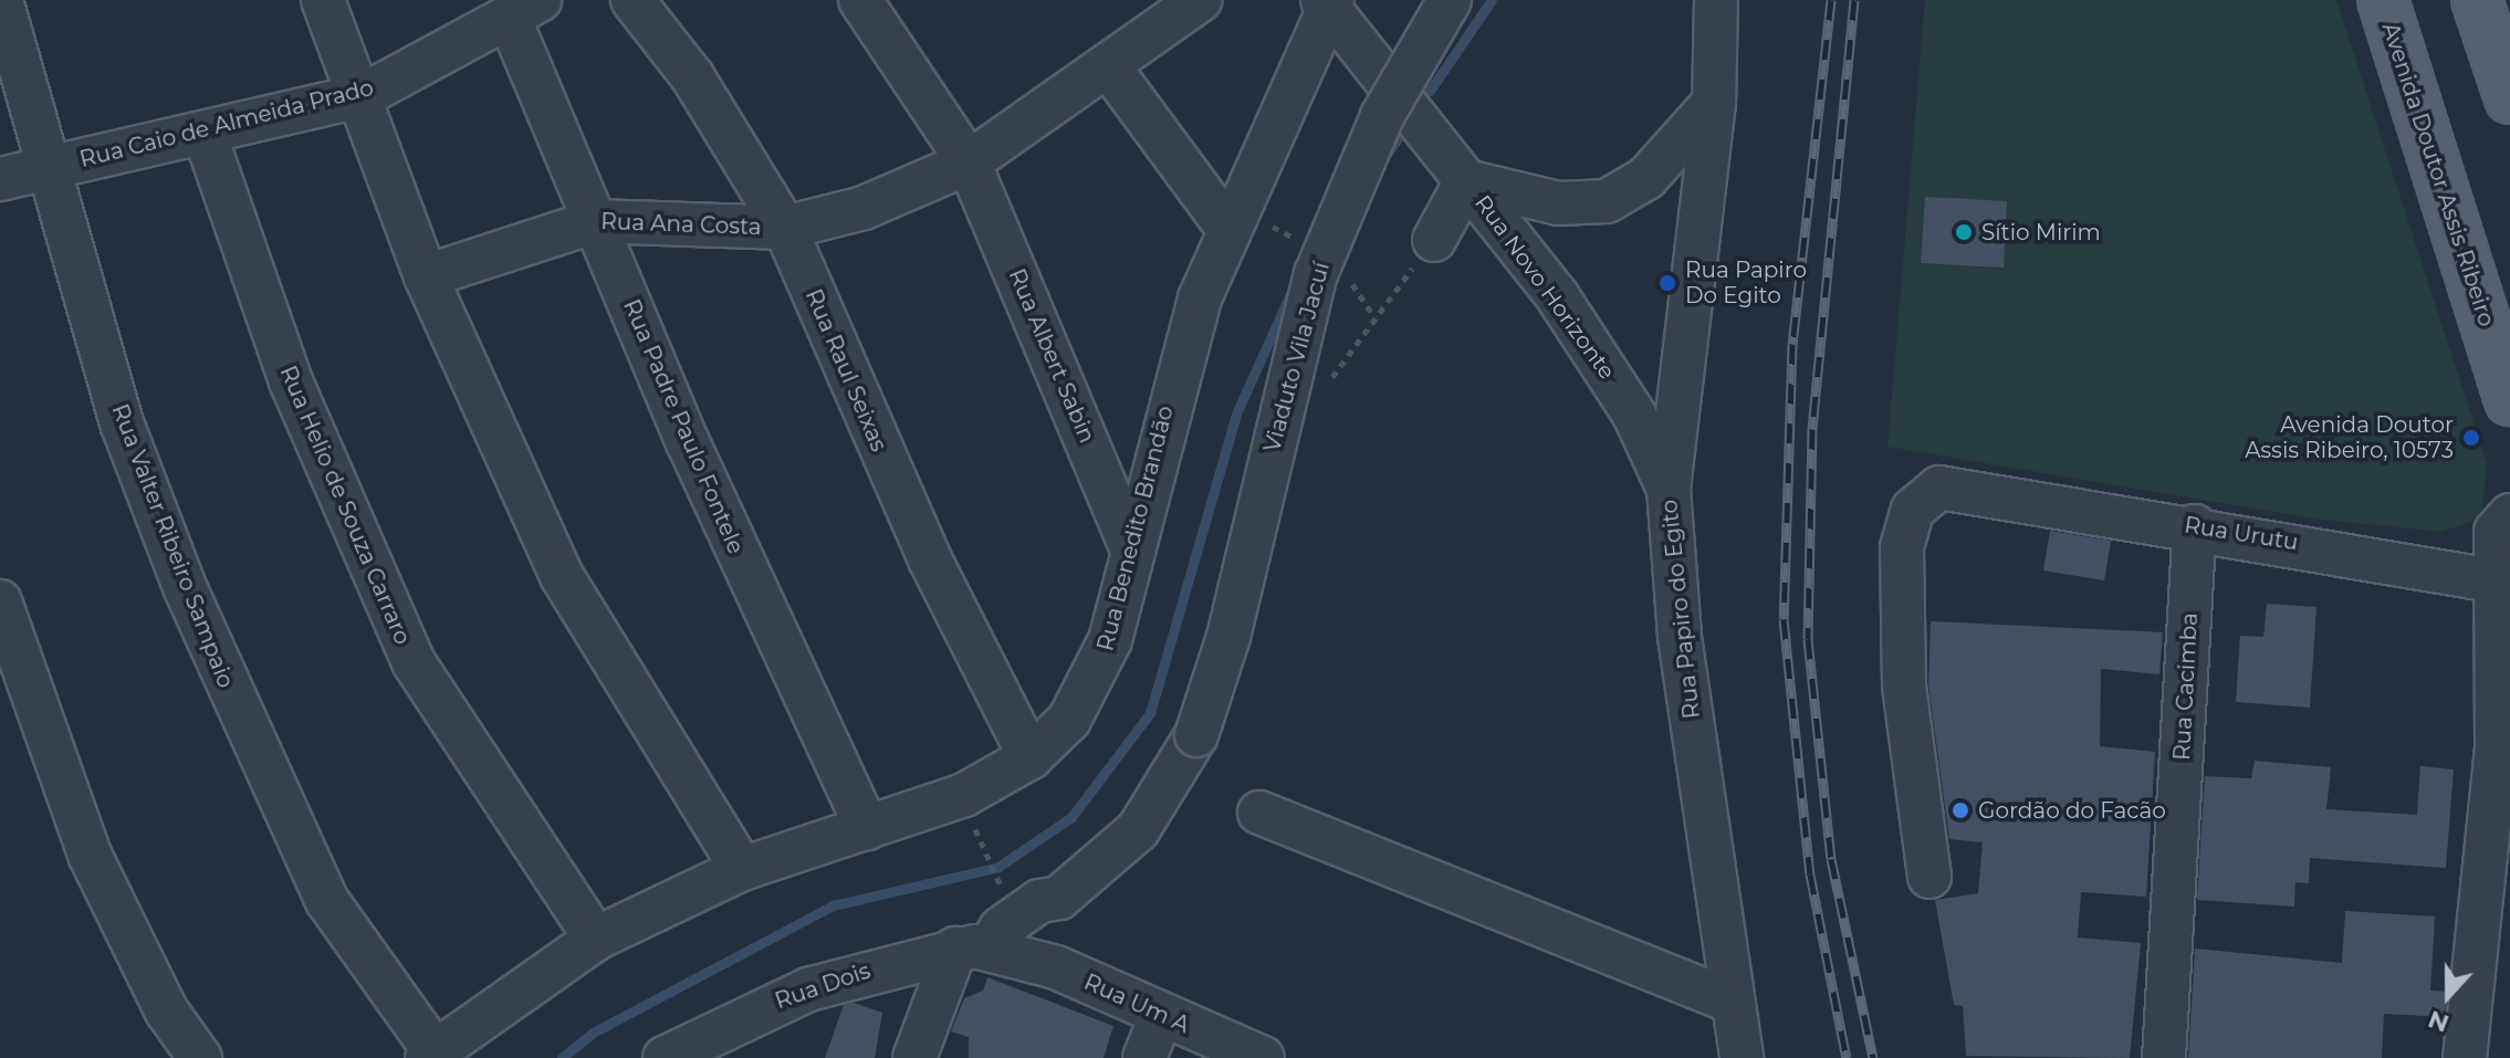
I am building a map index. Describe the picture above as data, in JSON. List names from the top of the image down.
{
  "streets": {
    "main road": ["Avenida Doutor Assis Ribeiro"],
    "street": [
      "Rua Caio de Almeida Prado",
      "Rua Ana Costa",
      "Rua Novo Horizonte",
      "Rua Albert Sabin",
      "Viaduto Vila Jacuí",
      "Rua Raul Seixas",
      "Rua Padre Paulo Fontele",
      "Rua Helio de Souza Carraro",
      "Rua Benedito Brandão",
      "Rua Urutu",
      "Rua Valter Ribeiro Sampaio",
      "Rua Papiro do Egito",
      "Rua Cacimba",
      "Rua Dois",
      "Rua Um A"
    ]
  },
  "crossings": [
    ["Rua Caio de Almeida Prado", "Rua Padre Paulo Fontele"],
    ["Rua Caio de Almeida Prado", "Rua Helio de Souza Carraro"],
    ["Rua Caio de Almeida Prado", "Rua Valter Ribeiro Sampaio"],
    ["Rua Ana Costa", "Rua Albert Sabin"],
    ["Rua Ana Costa", "Rua Raul Seixas"],
    ["Rua Ana Costa", "Rua Padre Paulo Fontele"],
    ["Rua Novo Horizonte", "Rua Benedito Brandão"],
    ["Rua Novo Horizonte", "Rua Papiro do Egito"],
    ["Rua Albert Sabin", "Rua Benedito Brandão"],
    ["Viaduto Vila Jacuí", "Rua Dois"],
    ["Rua Raul Seixas", "Rua Benedito Brandão"],
    ["Rua Padre Paulo Fontele", "Rua Benedito Brandão"],
    ["Rua Helio de Souza Carraro", "Rua Benedito Brandão"],
    ["Rua Benedito Brandão", "Rua Valter Ribeiro Sampaio"],
    ["Rua Urutu", "Rua Cacimba"],
    ["Rua Dois", "Rua Um A"]
  ],
  "places": [
    "Sítio Mirim",
    "Rua Papiro Do Egito",
    "Avenida Doutor Assis Ribeiro, 10573",
    "Gordão do Facão"
  ],
  "north": "bottom"
}
